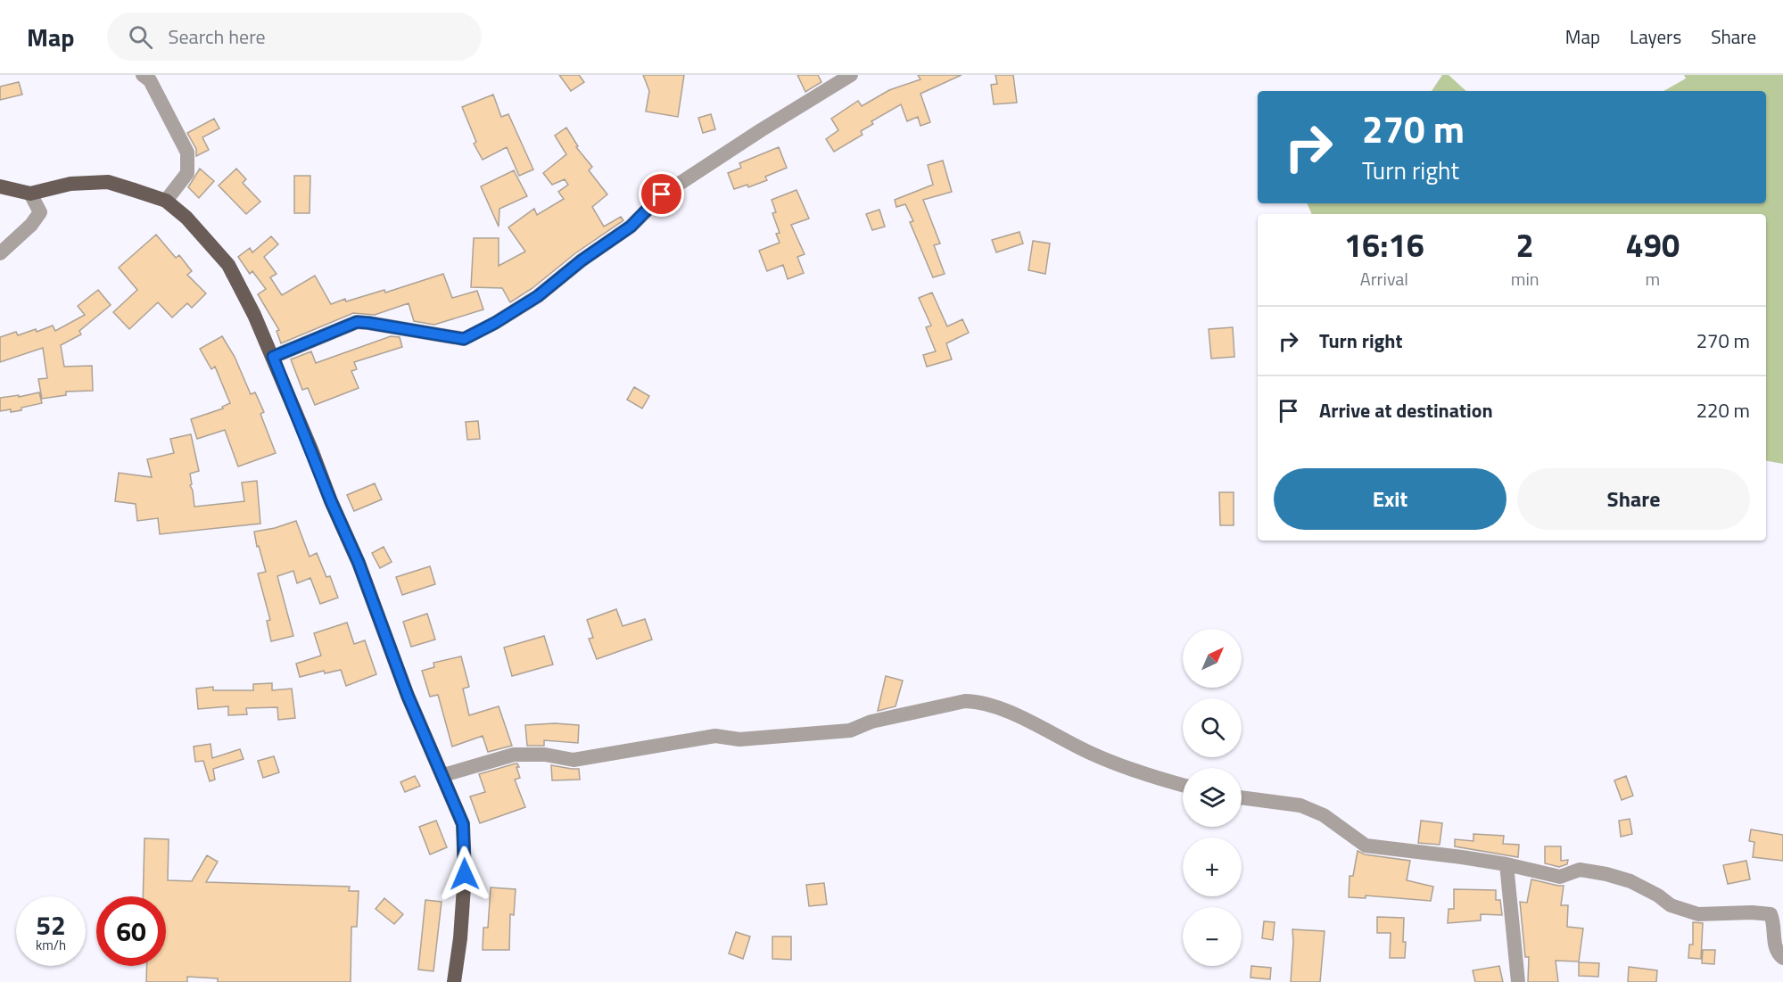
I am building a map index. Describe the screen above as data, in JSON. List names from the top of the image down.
{
  "north": "top right",
  "page": {
    "header": "Map",
    "search": "Search here",
    "nav": ["Map", "Layers", "Share"],
    "turn": ["270 m", "Turn right"],
    "eta": [
      "16:16",
      "Arrival",
      "2",
      "min",
      "490",
      "m"
    ],
    "list": [
      {
        "name": "Turn right",
        "value": "270 m"
      },
      {
        "name": "Arrive at destination",
        "value": "220 m"
      }
    ],
    "buttons": ["Exit", "Share"],
    "map_buttons": ["+", "−"],
    "speed": "52 km/h",
    "limit": "60"
  }
}
